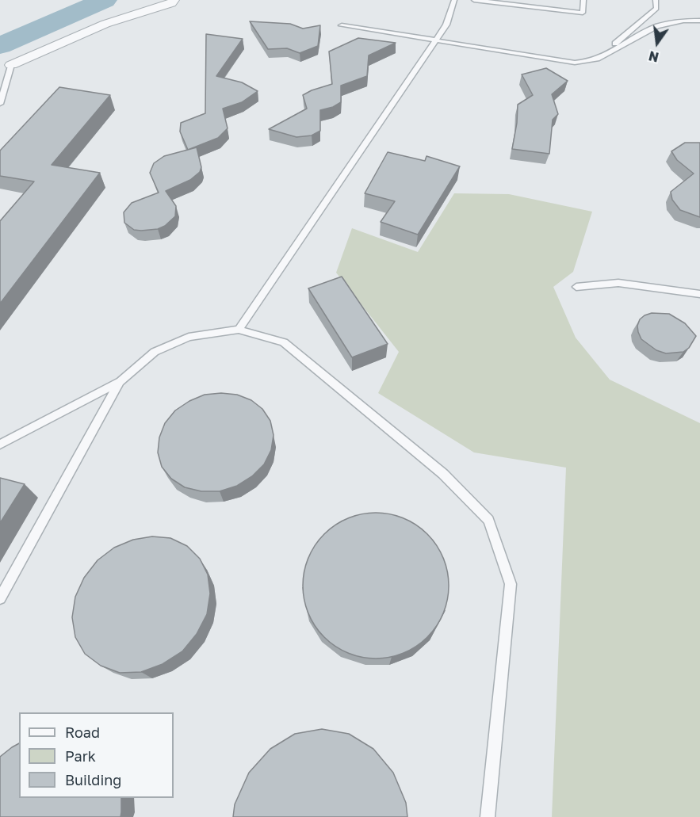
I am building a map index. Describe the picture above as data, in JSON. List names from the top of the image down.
{
  "legend": ["Road", "Park", "Building"],
  "north": "bottom"
}
